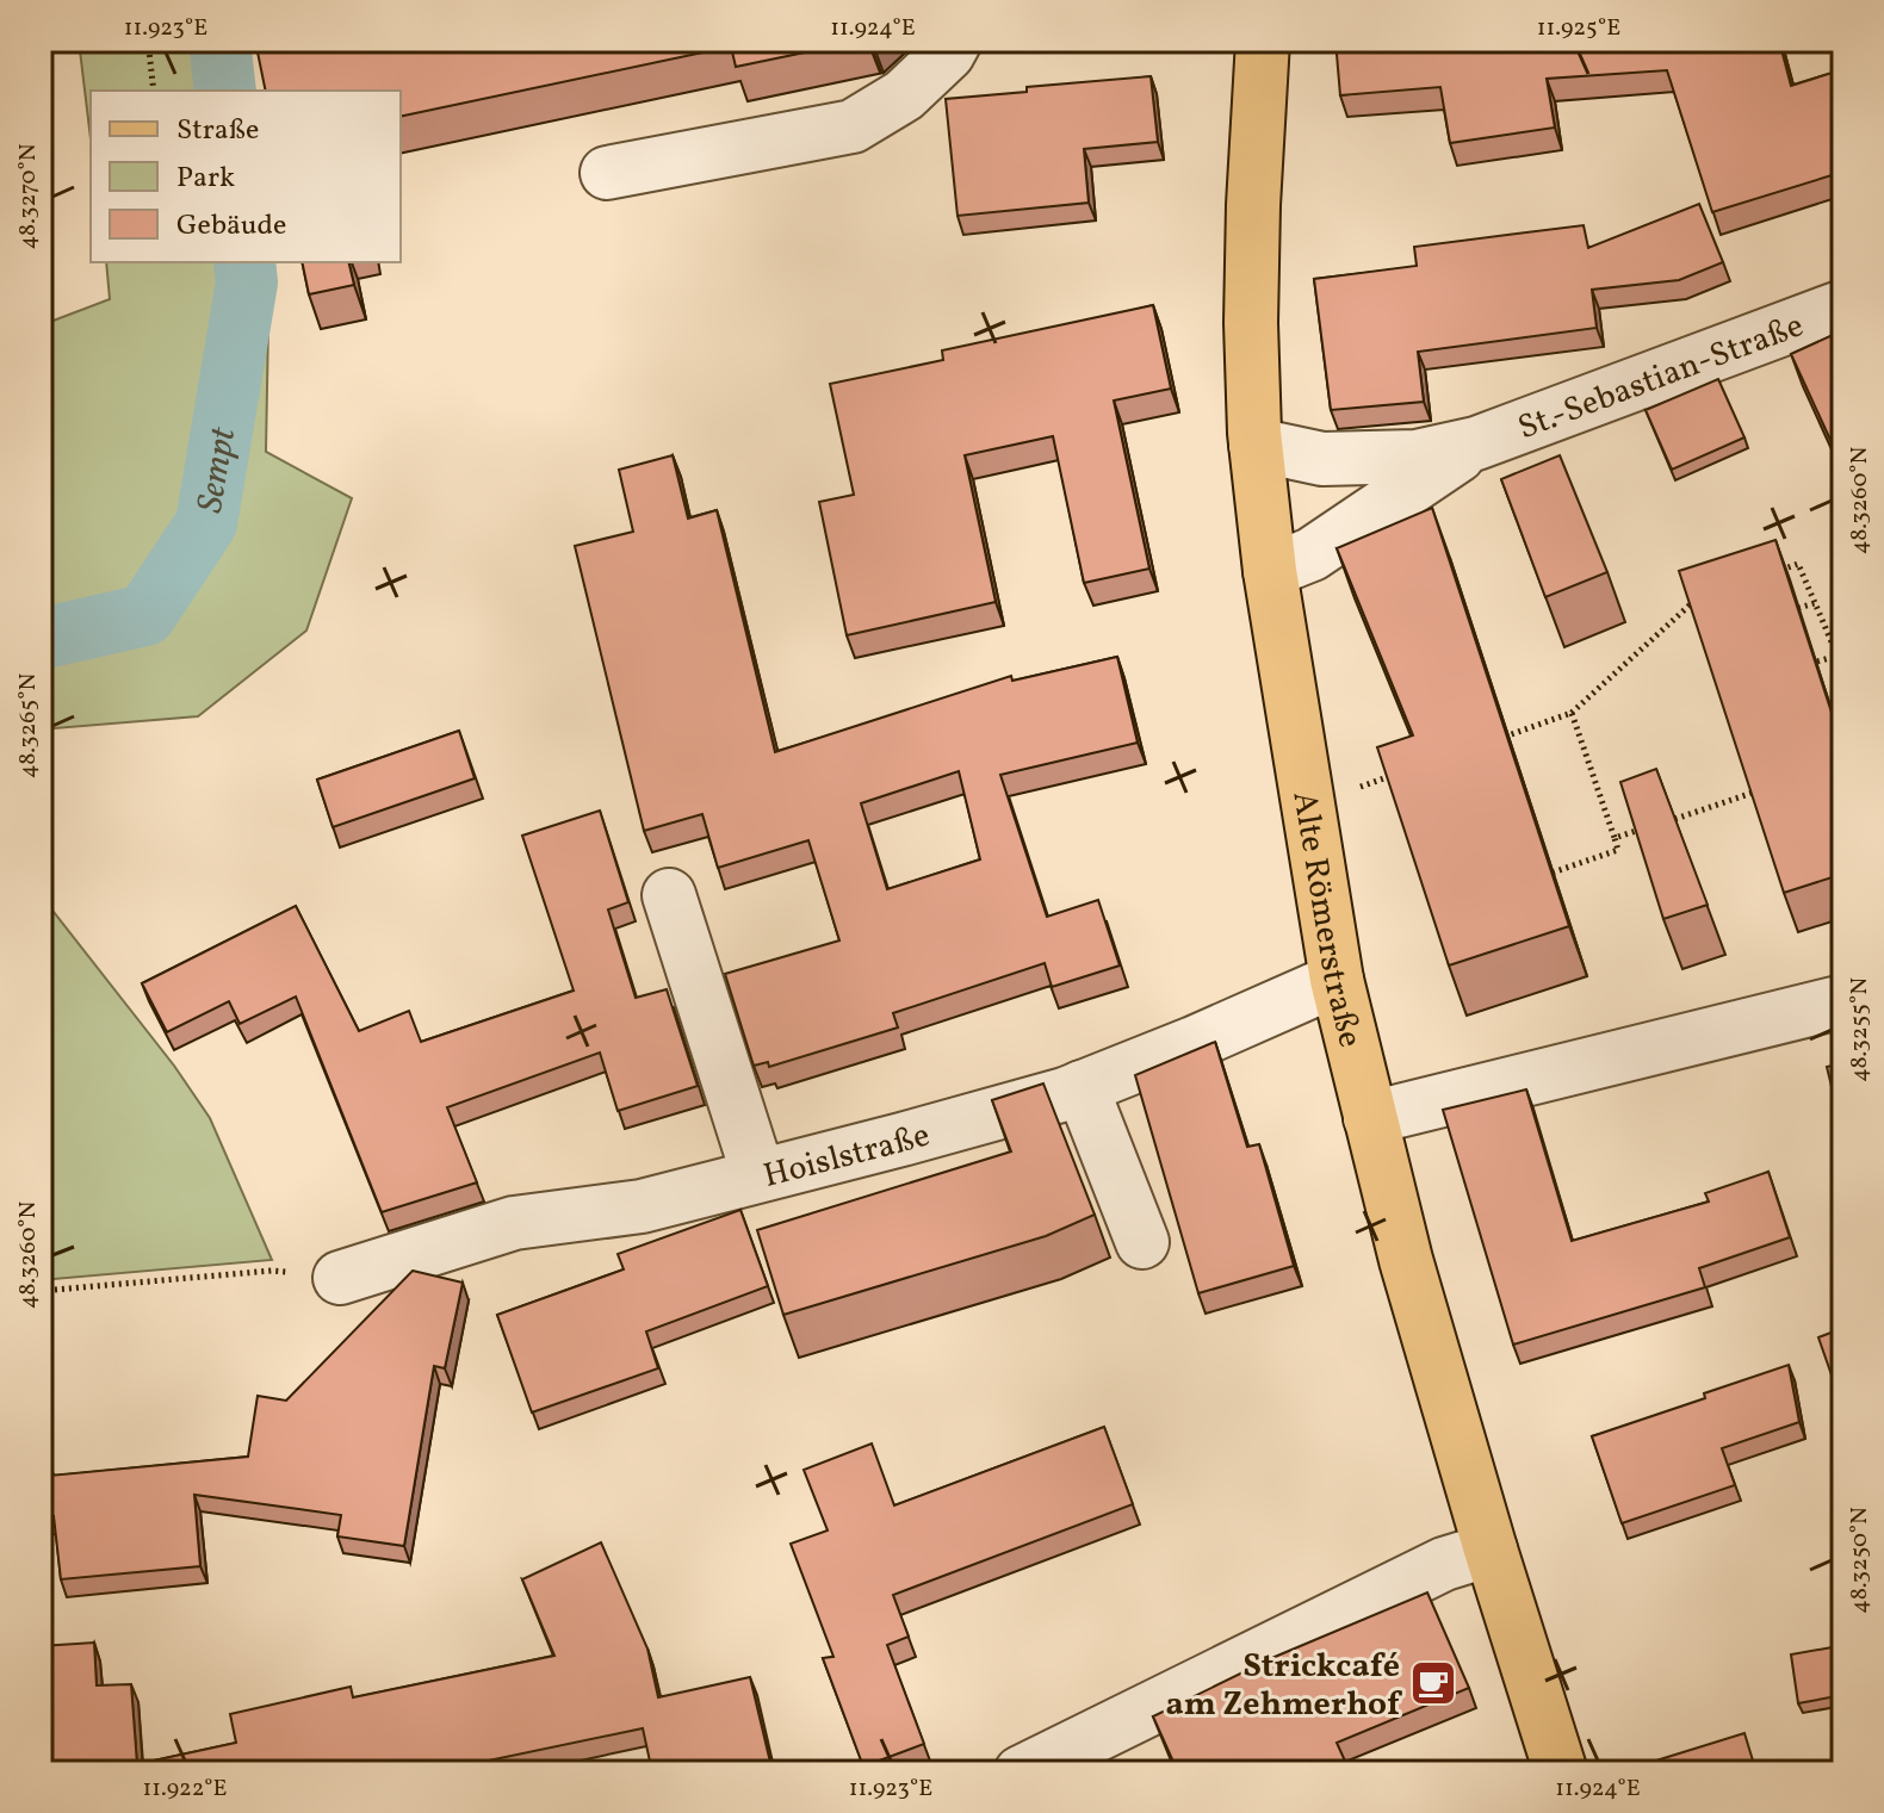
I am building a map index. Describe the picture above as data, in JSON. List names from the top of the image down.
{
  "streets": {
    "main road": ["Alte Römerstraße"],
    "street": ["St.-Sebastian-Straße", "Hoislstraße"]
  },
  "crossings": [
    ["St.-Sebastian-Straße", "Alte Römerstraße"],
    ["Alte Römerstraße", "Hoislstraße"]
  ],
  "water": ["Sempt"],
  "places": {
    "cafe": ["Strickcafé am Zehmerhof"]
  },
  "legend": ["Straße", "Park", "Gebäude"],
  "coordinates": [
    "11.923°E",
    "11.924°E",
    "11.925°E",
    "48.3270°N",
    "48.3260°N",
    "48.3265°N",
    "48.3255°N",
    "48.3250°N",
    "11.922°E"
  ]
}
